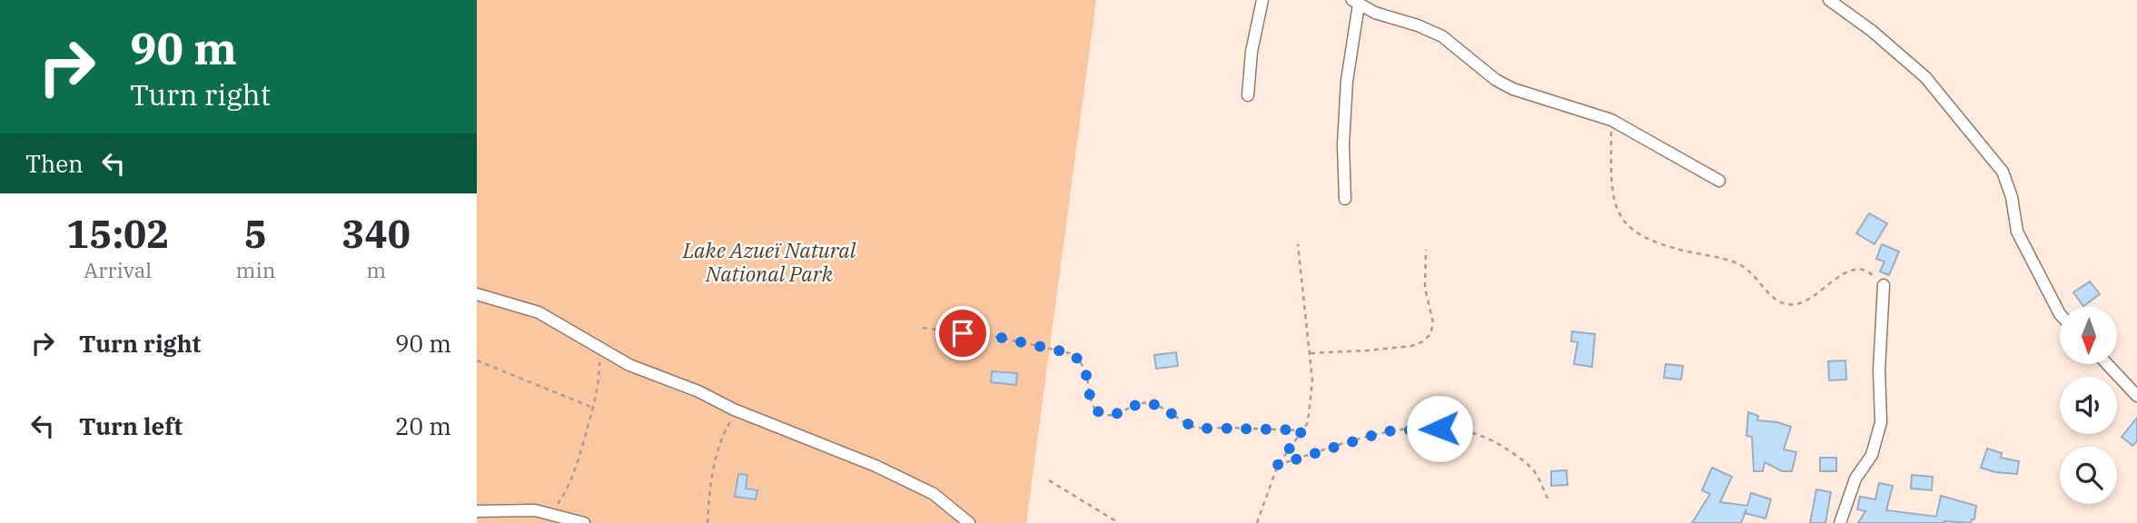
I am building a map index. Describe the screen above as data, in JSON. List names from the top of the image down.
{
  "parks": ["Lake Azueï Natural National Park"],
  "north": "bottom",
  "page": {
    "turn": ["90 m", "Turn right"],
    "then": "Then",
    "eta": [
      "15:02",
      "Arrival",
      "5",
      "min",
      "340",
      "m"
    ],
    "list": [
      {
        "name": "Turn right",
        "value": "90 m"
      },
      {
        "name": "Turn left",
        "value": "20 m"
      }
    ]
  }
}
